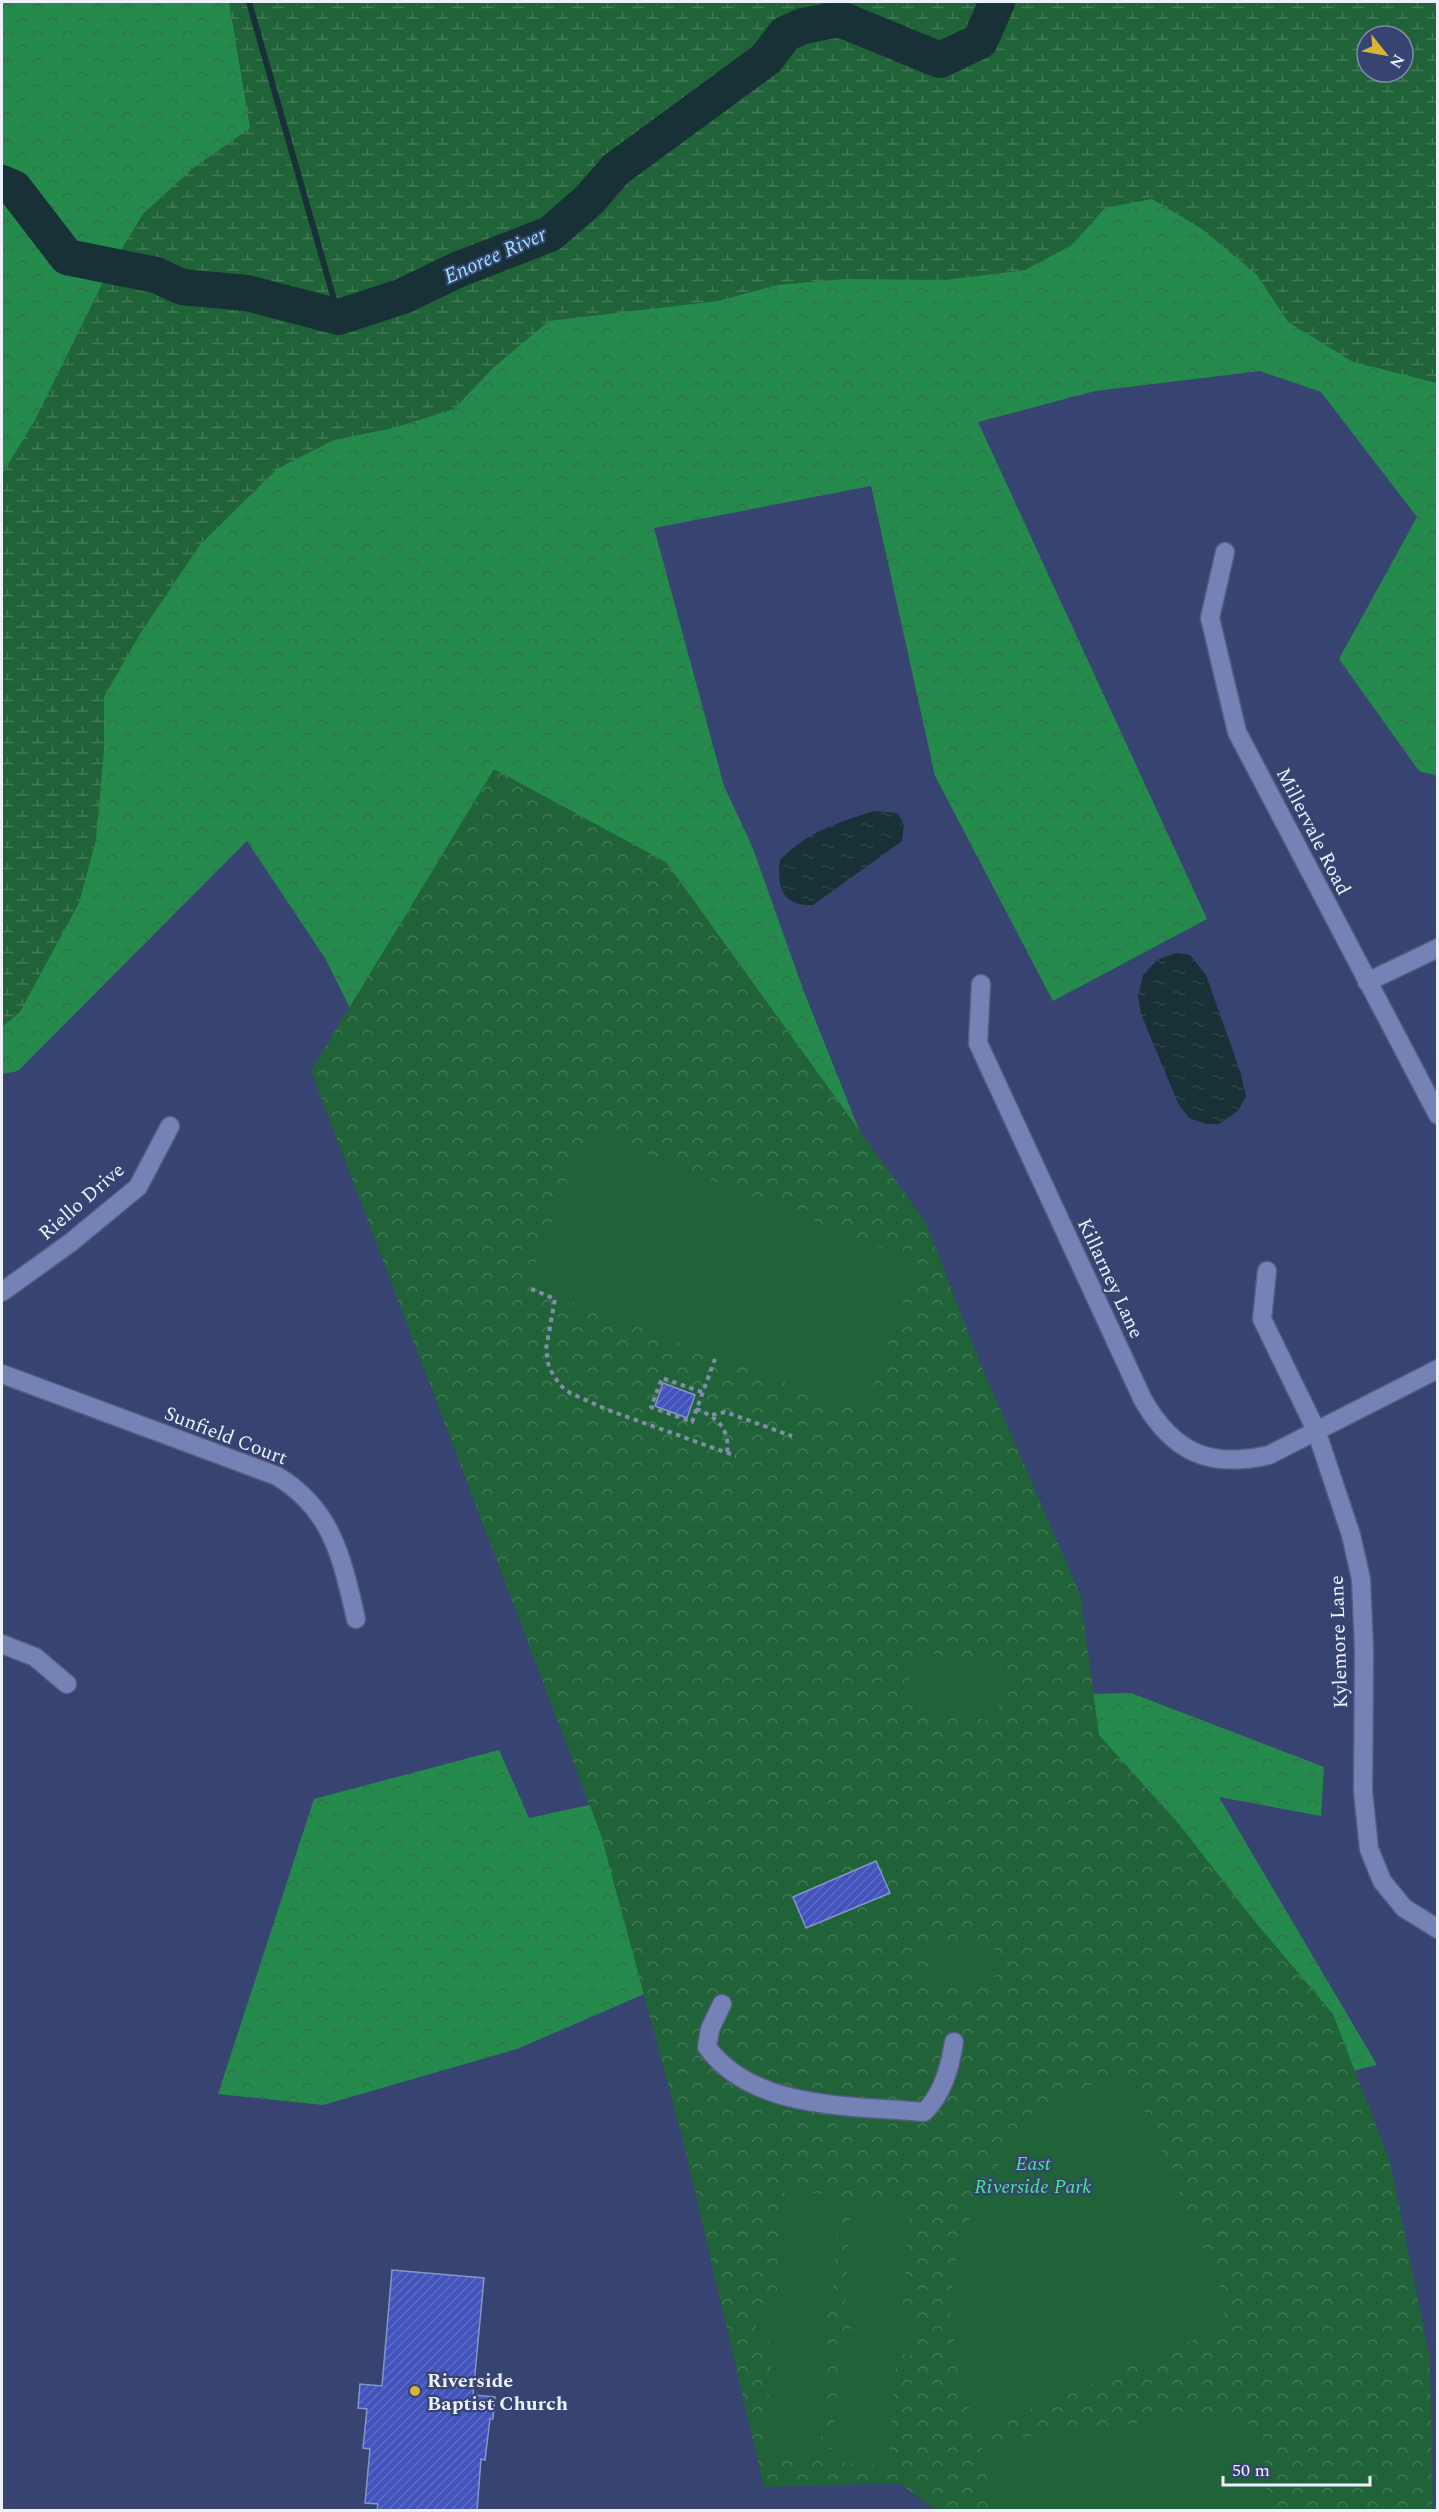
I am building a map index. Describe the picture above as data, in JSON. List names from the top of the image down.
{
  "streets": {
    "street": [
      "Millervale Road",
      "Riello Drive",
      "Killarney Lane",
      "Sunfield Court",
      "Kylemore Lane"
    ]
  },
  "crossings": [
    ["Killarney Lane", "Kylemore Lane"]
  ],
  "water": ["Enoree River"],
  "parks": ["East Riverside Park"],
  "places": ["Riverside Baptist Church"],
  "scale_bar": "50 m",
  "north": "bottom right"
}
